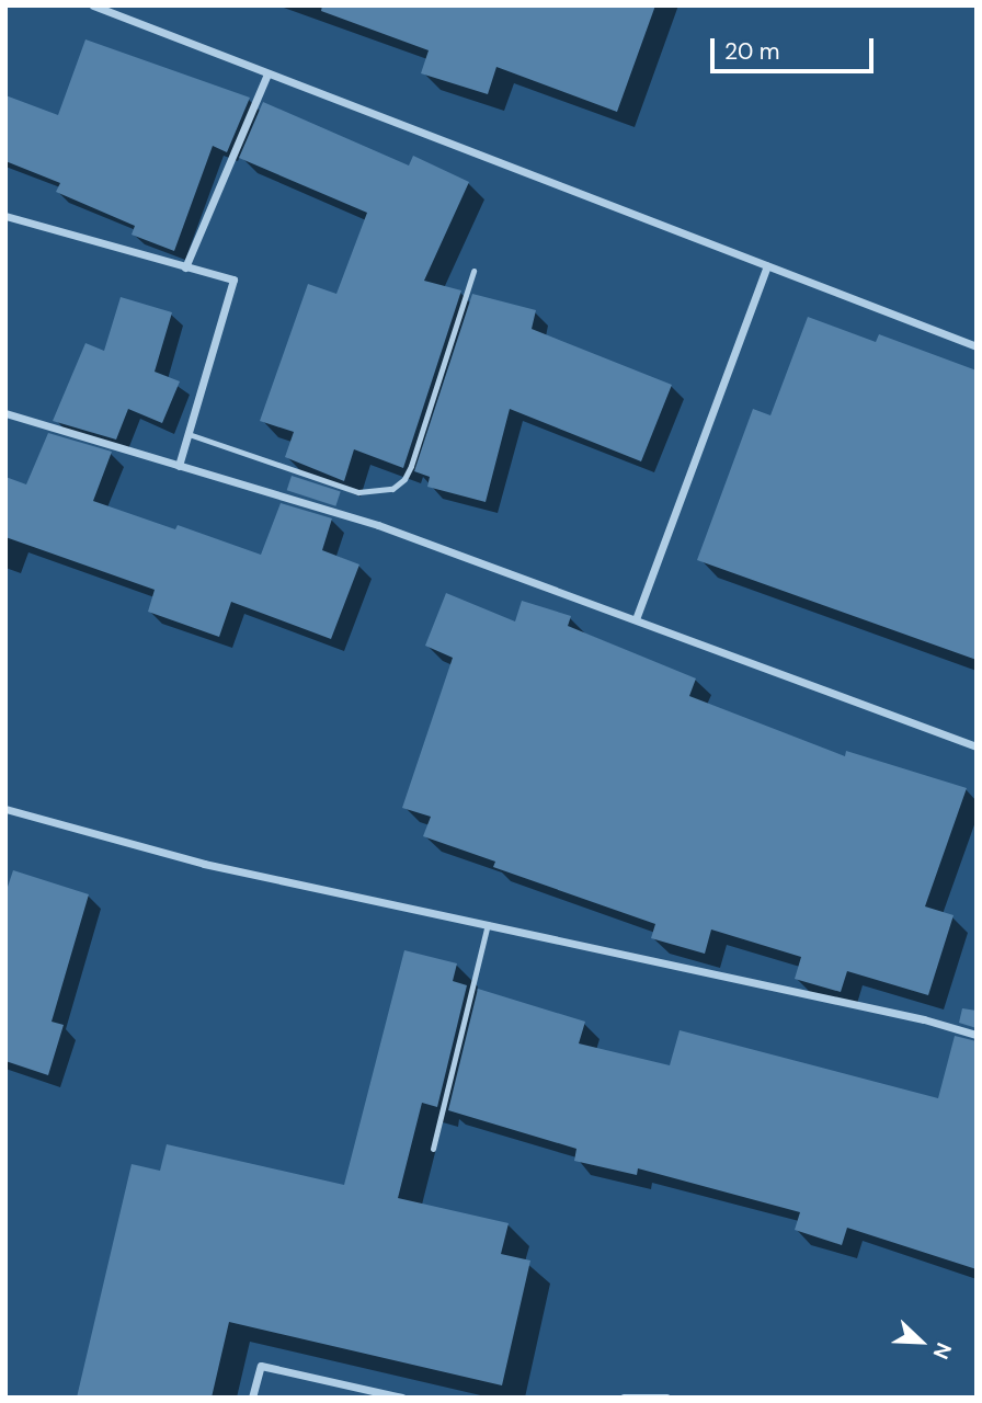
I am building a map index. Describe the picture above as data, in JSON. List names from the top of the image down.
{
  "scale_bar": "20 m",
  "north": "bottom right"
}
